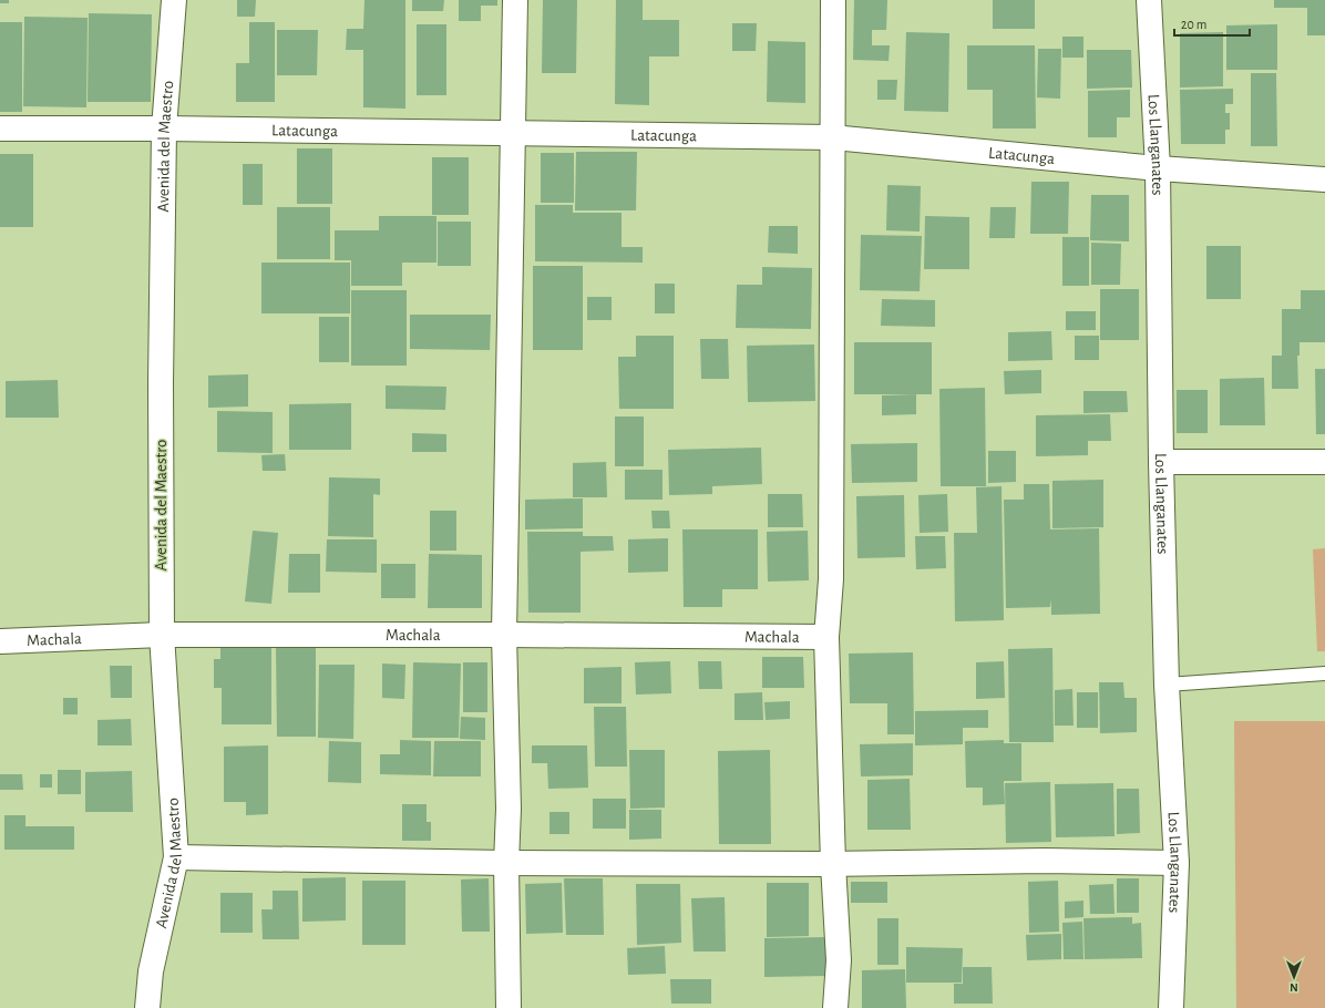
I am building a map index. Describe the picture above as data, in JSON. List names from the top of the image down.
{
  "streets": {
    "street": [
      "Latacunga",
      "Los Llanganates",
      "Avenida del Maestro",
      "Machala"
    ]
  },
  "crossings": [
    ["Latacunga", "Los Llanganates"],
    ["Latacunga", "Avenida del Maestro"],
    ["Avenida del Maestro", "Machala"]
  ],
  "scale_bar": "20 m",
  "north": "bottom"
}
